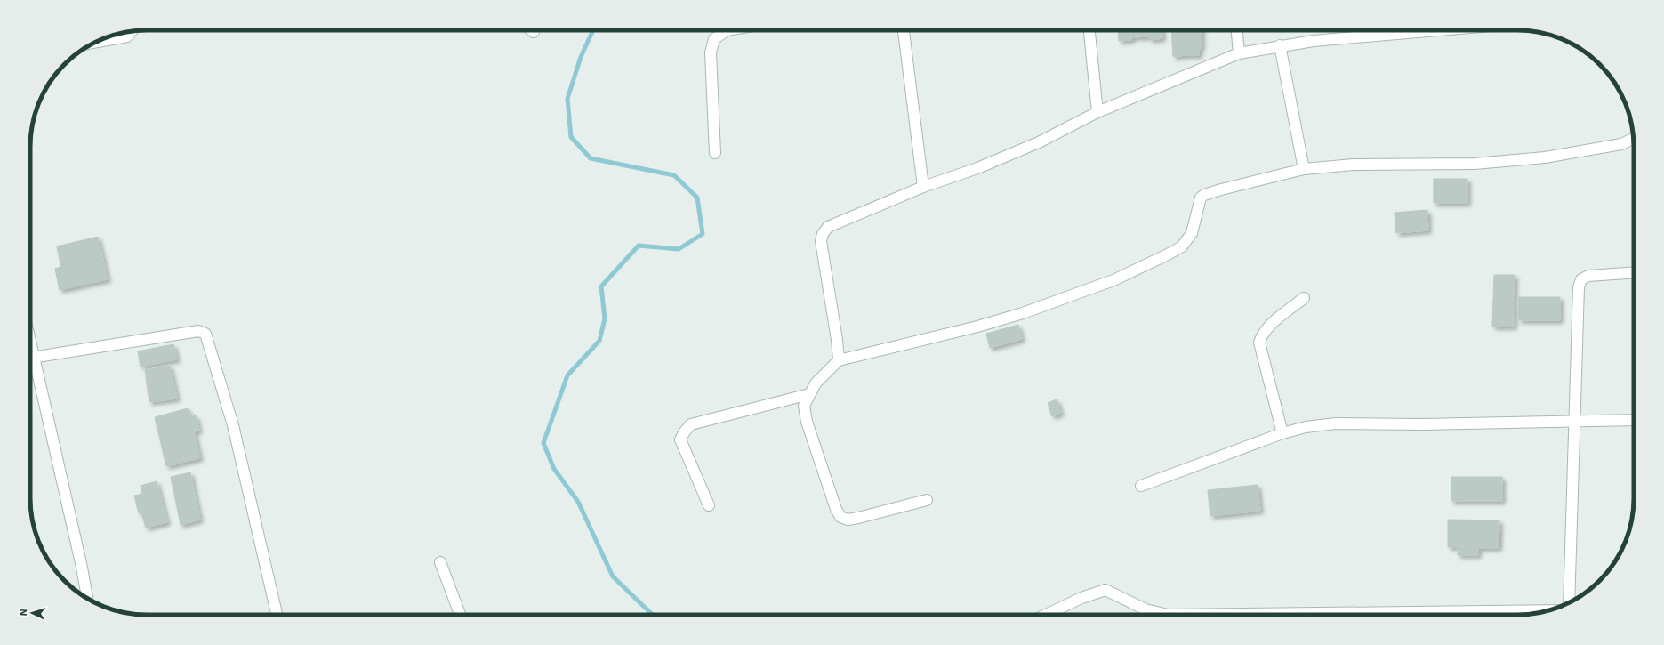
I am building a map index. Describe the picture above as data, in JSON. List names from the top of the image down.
{
  "north": "left"
}
